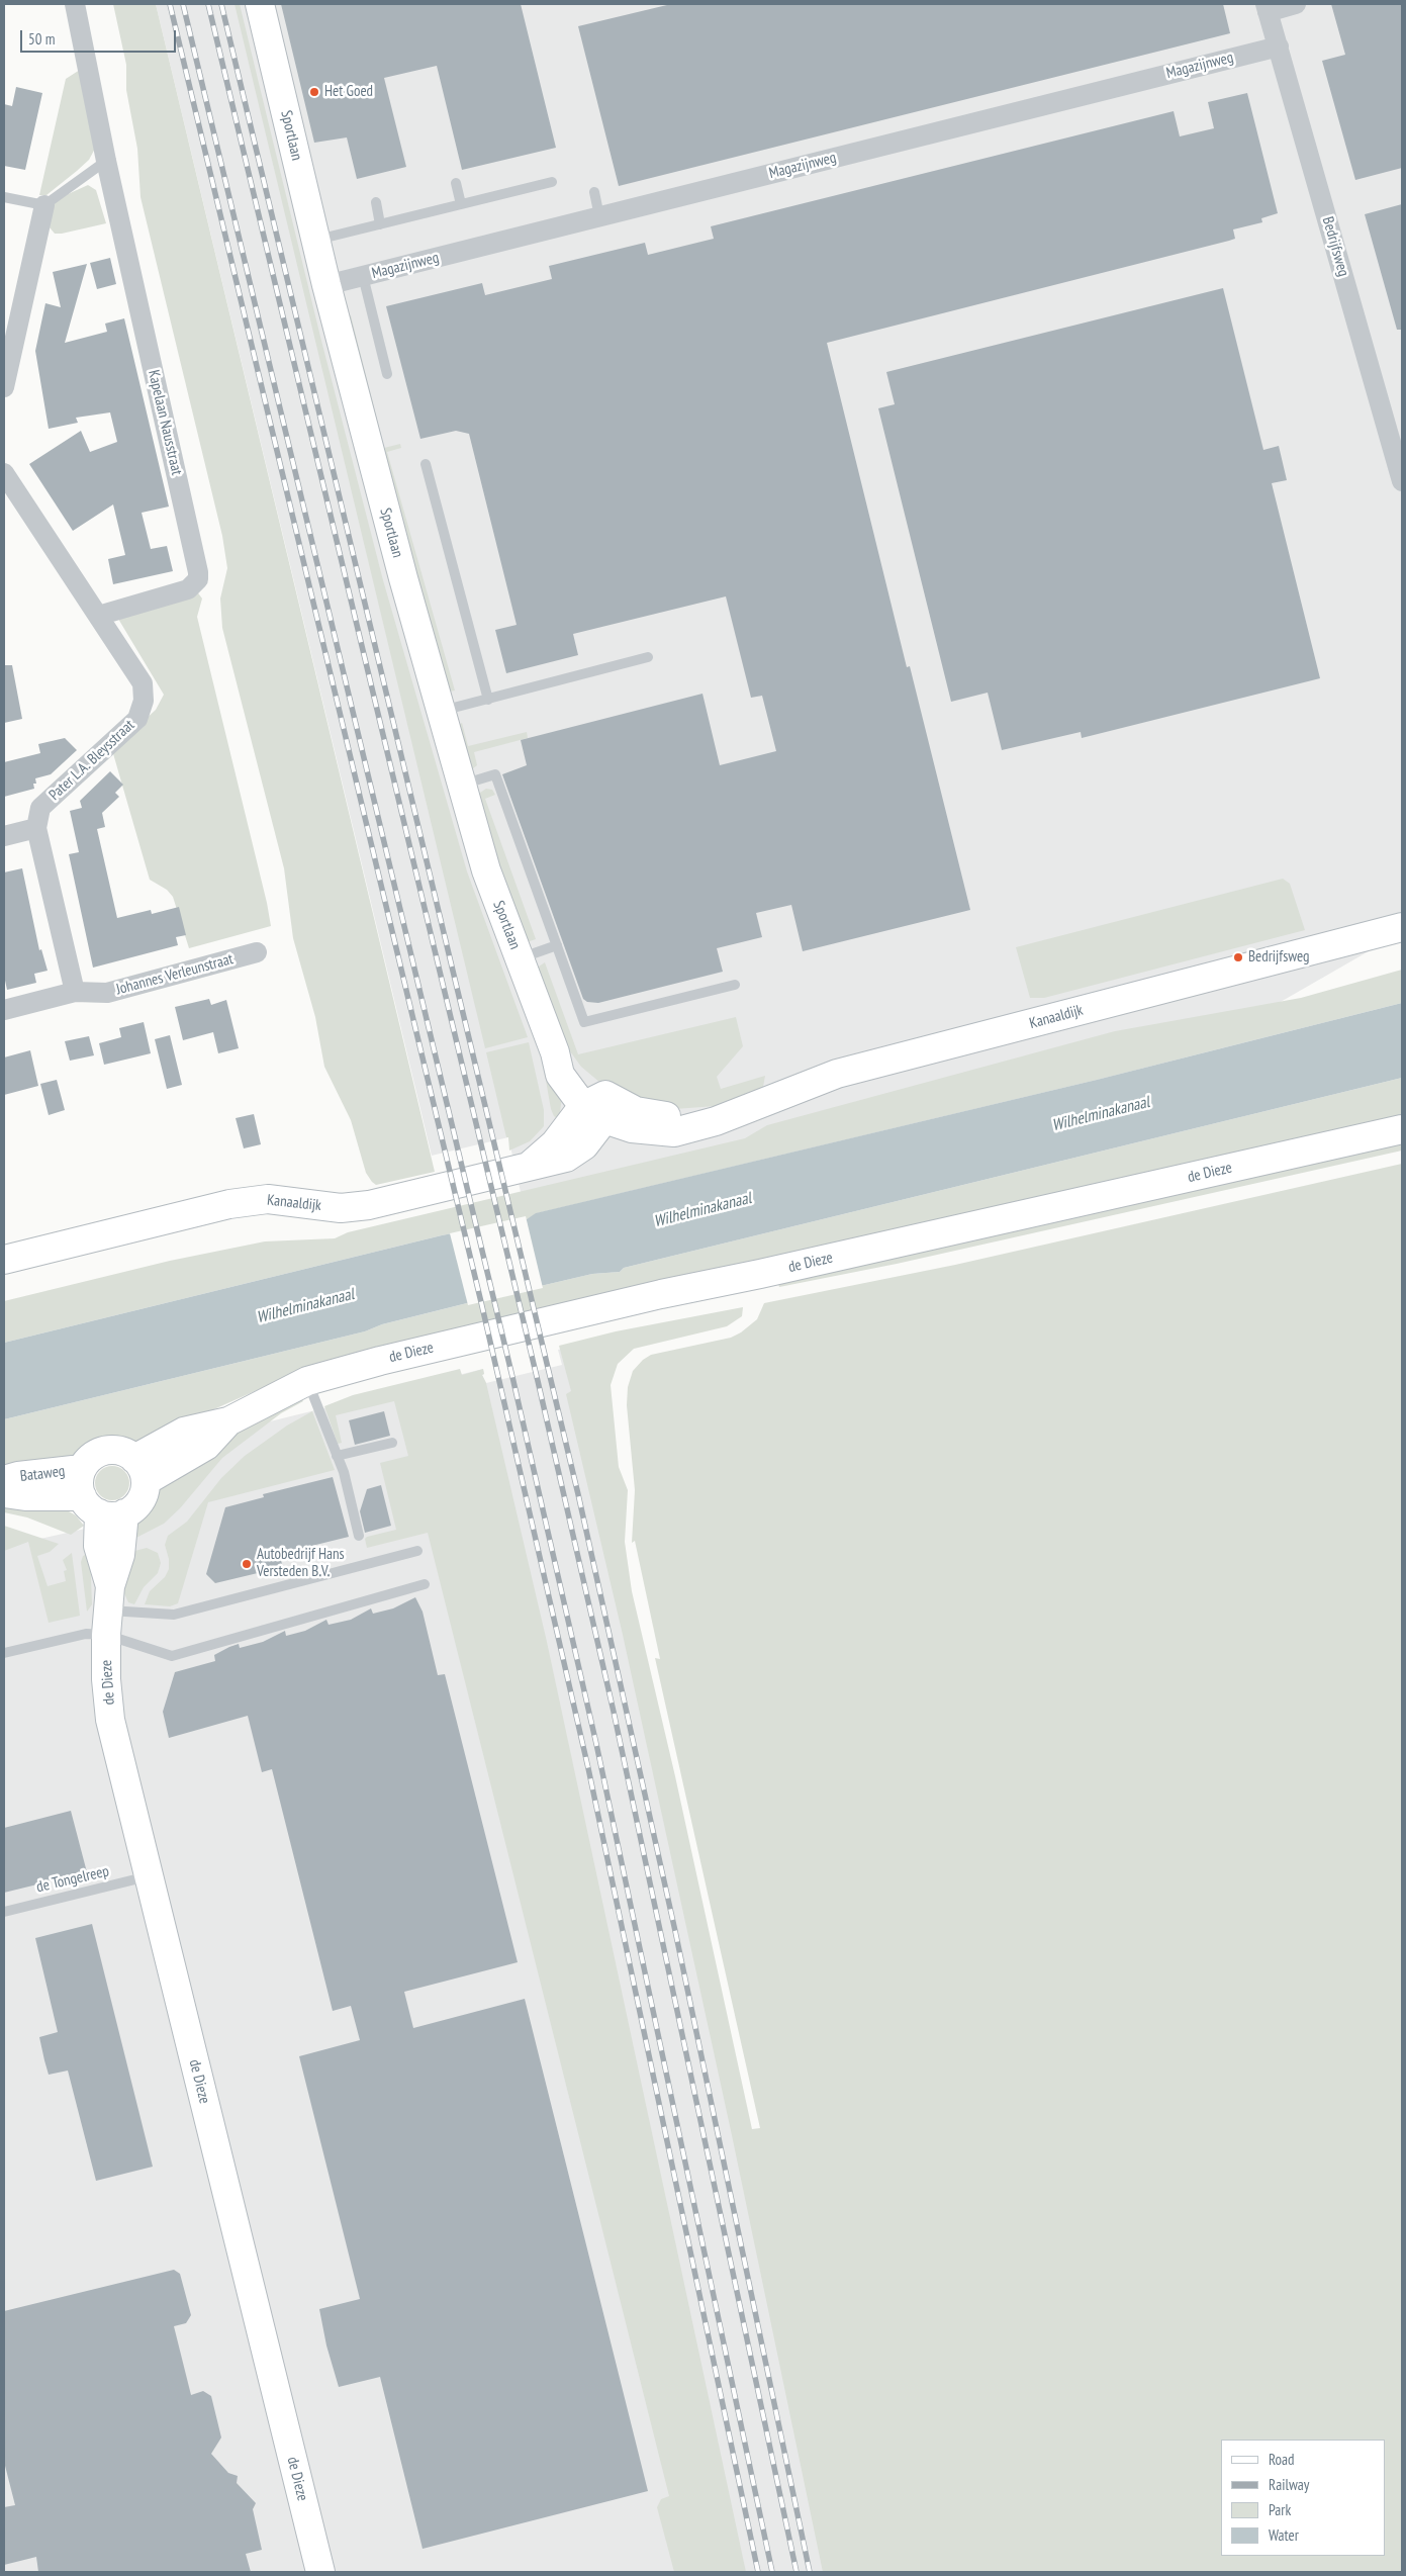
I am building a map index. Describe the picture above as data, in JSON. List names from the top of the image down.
{
  "streets": {
    "street": [
      "Magazijnweg",
      "Sportlaan",
      "Bedrijfsweg",
      "Kapelaan Nausstraat",
      "Pater L.A. Bleysstraat",
      "Johannes Verleunstraat",
      "Kanaaldijk",
      "de Dieze",
      "Bataweg"
    ],
    "lane": ["de Tongelreep"]
  },
  "crossings": [
    ["Magazijnweg", "Sportlaan"],
    ["Magazijnweg", "Bedrijfsweg"],
    ["Sportlaan", "Kanaaldijk"],
    ["Kapelaan Nausstraat", "Pater L.A. Bleysstraat"],
    ["de Dieze", "Bataweg"],
    ["de Dieze", "de Tongelreep"]
  ],
  "water": ["Wilhelminakanaal"],
  "places": ["Het Goed", "Bedrijfsweg", "Autobedrijf Hans Versteden B.V."],
  "legend": [
    "Road",
    "Railway",
    "Park",
    "Water"
  ],
  "scale_bar": "50 m"
}
